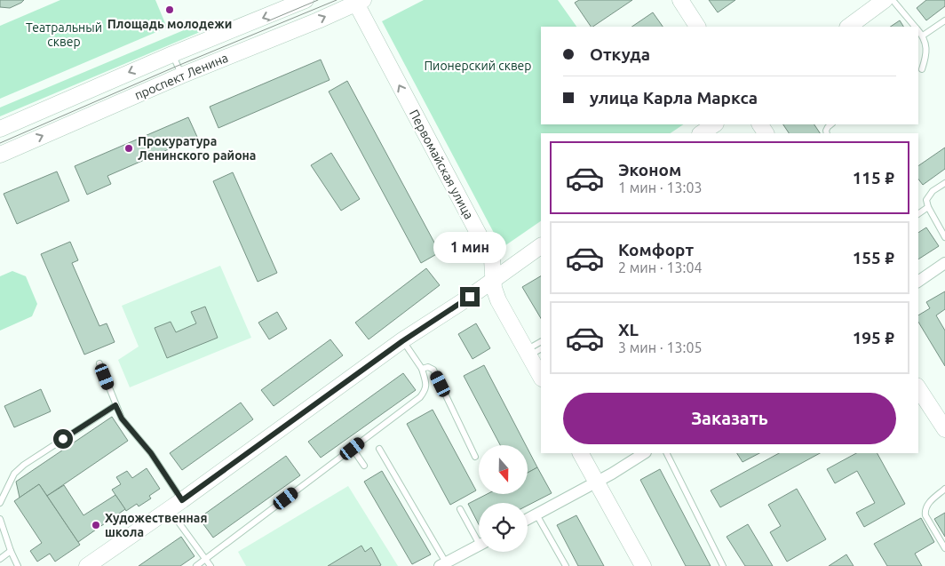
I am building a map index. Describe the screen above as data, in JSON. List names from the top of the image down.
{
  "streets": {
    "street": ["проспект Ленина", "Первомайская улица"]
  },
  "crossings": [
    ["проспект Ленина", "Первомайская улица"]
  ],
  "one_way": ["Первомайская улица"],
  "parks": ["Театральный сквер", "Пионерский сквер"],
  "places": ["Площадь молодежи", "Прокуратура Ленинского района", "Художественная школа"],
  "north": "bottom",
  "page": {
    "banner": ["Откуда", "улица Карла Маркса"],
    "list": [
      {
        "name": "Эконом",
        "note": "1 мин · 13:03",
        "value": "115 ₽"
      },
      {
        "name": "Комфорт",
        "note": "2 мин · 13:04",
        "value": "155 ₽"
      },
      {
        "name": "XL",
        "note": "3 мин · 13:05",
        "value": "195 ₽"
      }
    ],
    "bubble": "1 мин",
    "buttons": "Заказать"
  }
}
